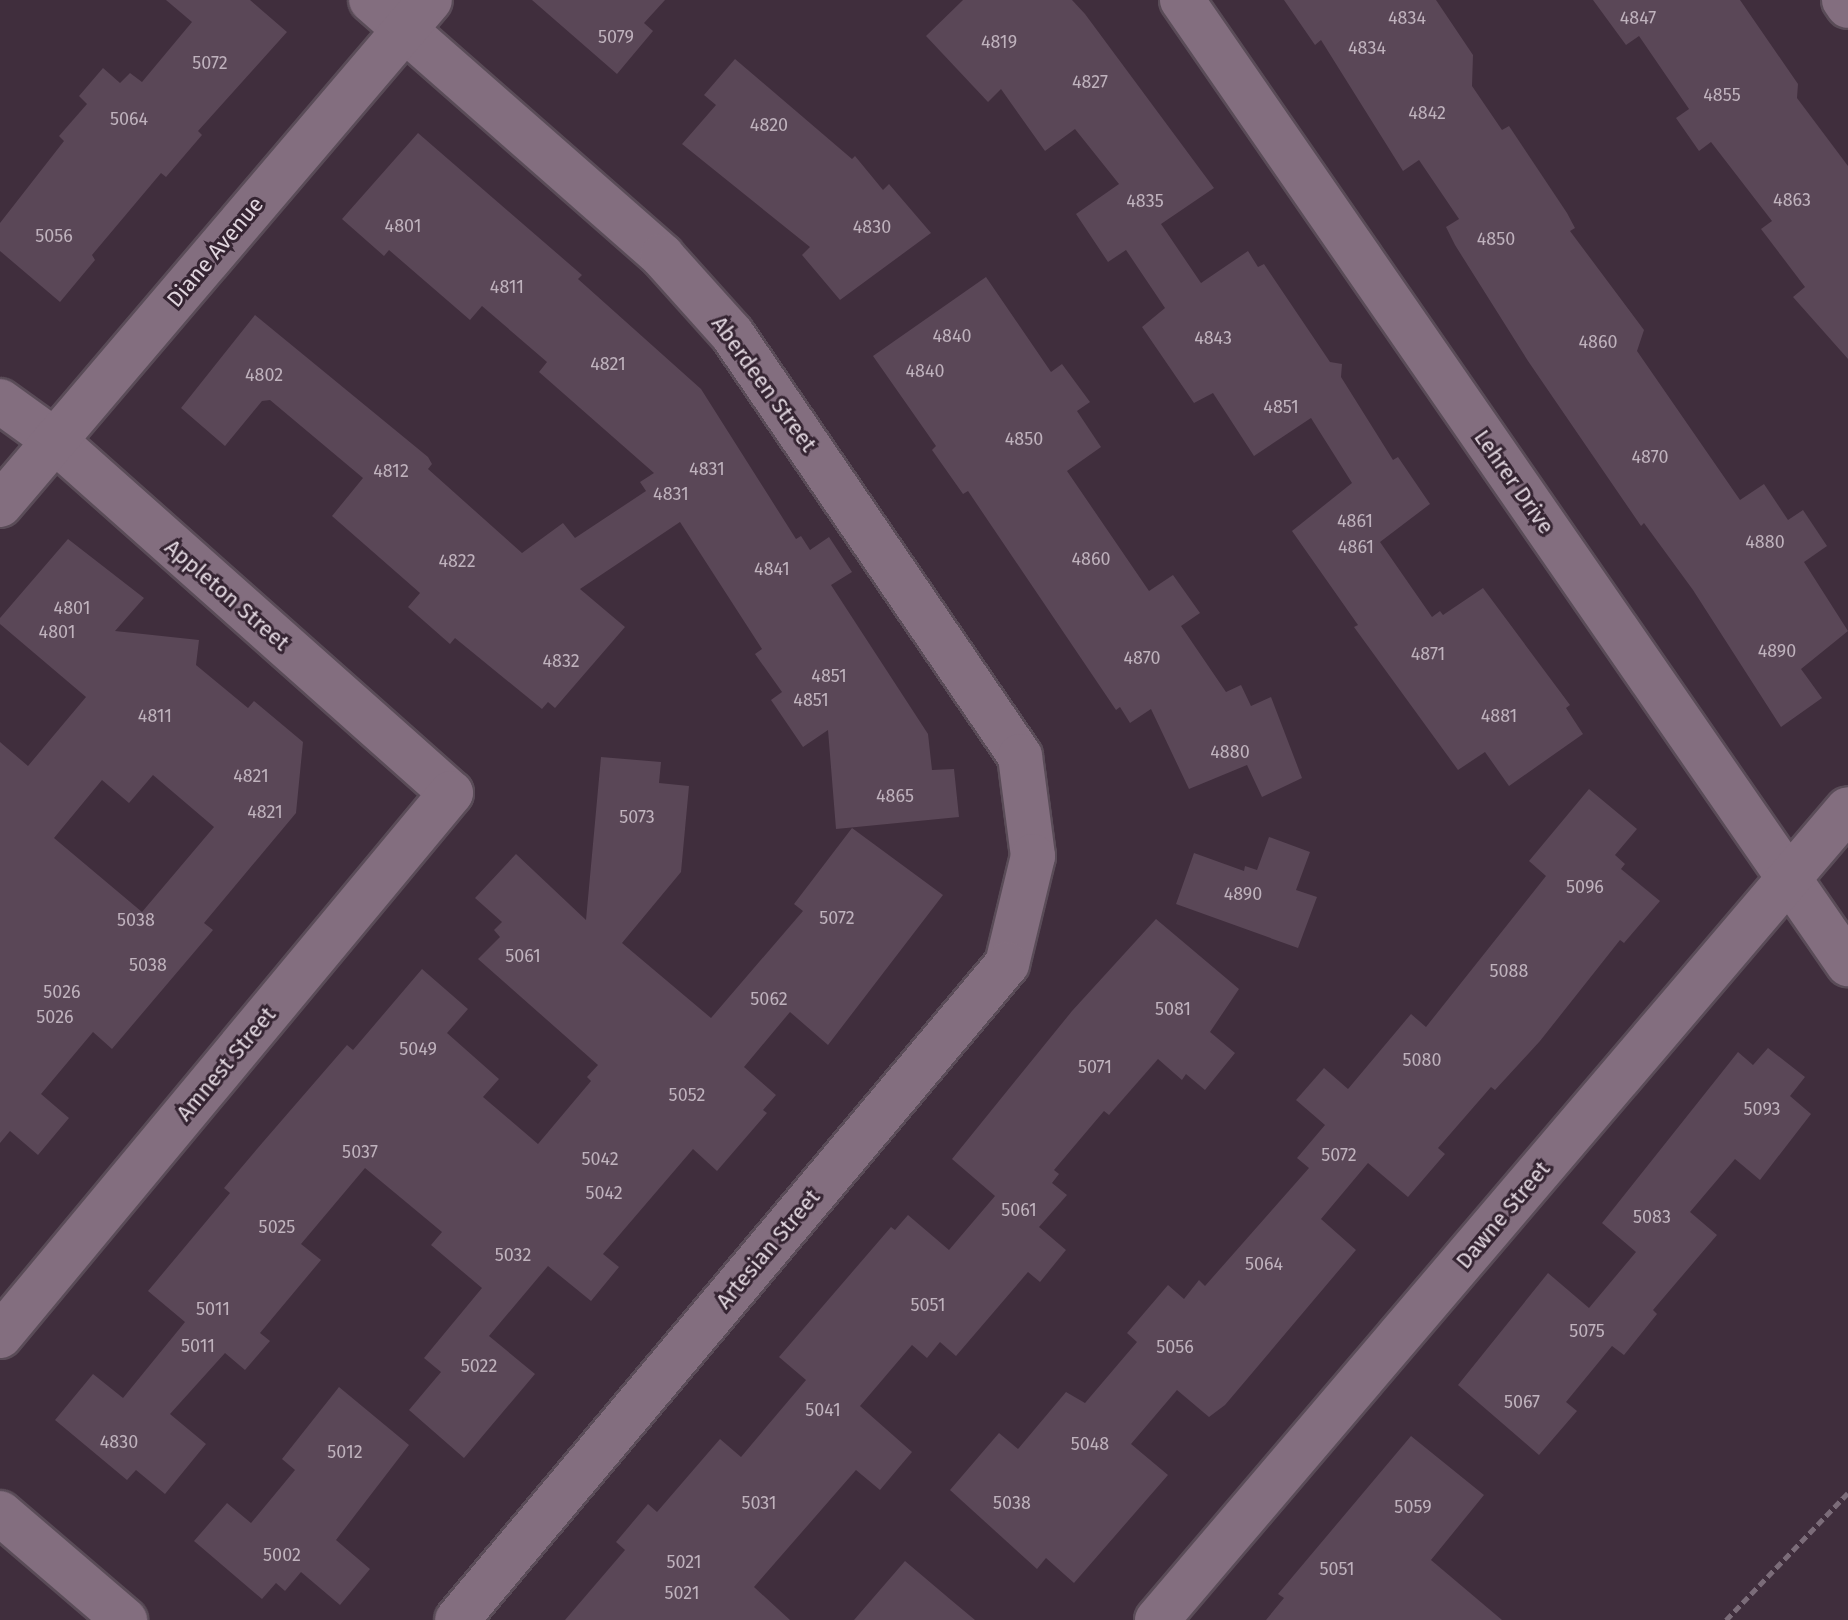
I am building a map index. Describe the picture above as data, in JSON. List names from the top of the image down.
{
  "streets": {
    "street": [
      "Diane Avenue",
      "Aberdeen Street",
      "Lehrer Drive",
      "Appleton Street",
      "Amnest Street",
      "Dawne Street",
      "Artesian Street"
    ]
  },
  "crossings": [
    ["Diane Avenue", "Aberdeen Street"],
    ["Diane Avenue", "Appleton Street"],
    ["Aberdeen Street", "Artesian Street"],
    ["Lehrer Drive", "Dawne Street"],
    ["Appleton Street", "Amnest Street"]
  ],
  "house_numbers": [
    "4834",
    "4847",
    "5079",
    "4819",
    "4834",
    "5072",
    "4827",
    "4855",
    "4842",
    "5064",
    "4820",
    "4863",
    "4835",
    "4801",
    "4830",
    "5056",
    "4850",
    "4811",
    "4840",
    "4843",
    "4860",
    "4821",
    "4840",
    "4802",
    "4851",
    "4850",
    "4870",
    "4831",
    "4812",
    "4831",
    "4861",
    "4880",
    "4861",
    "4860",
    "4822",
    "4841",
    "4801",
    "4801",
    "4890",
    "4871",
    "4870",
    "4832",
    "4851",
    "4851",
    "4811",
    "4881",
    "4880",
    "4821",
    "4865",
    "4821",
    "5073",
    "5096",
    "4890",
    "5072",
    "5038",
    "5061",
    "5038",
    "5088",
    "5026",
    "5062",
    "5081",
    "5026",
    "5049",
    "5080",
    "5071",
    "5052",
    "5093",
    "5037",
    "5072",
    "5042",
    "5042",
    "5061",
    "5083",
    "5025",
    "5032",
    "5064",
    "5051",
    "5011",
    "5075",
    "5011",
    "5056",
    "5022",
    "5067",
    "5041",
    "4830",
    "5048",
    "5012",
    "5031",
    "5038",
    "5059",
    "5002",
    "5021",
    "5051",
    "5021"
  ]
}
